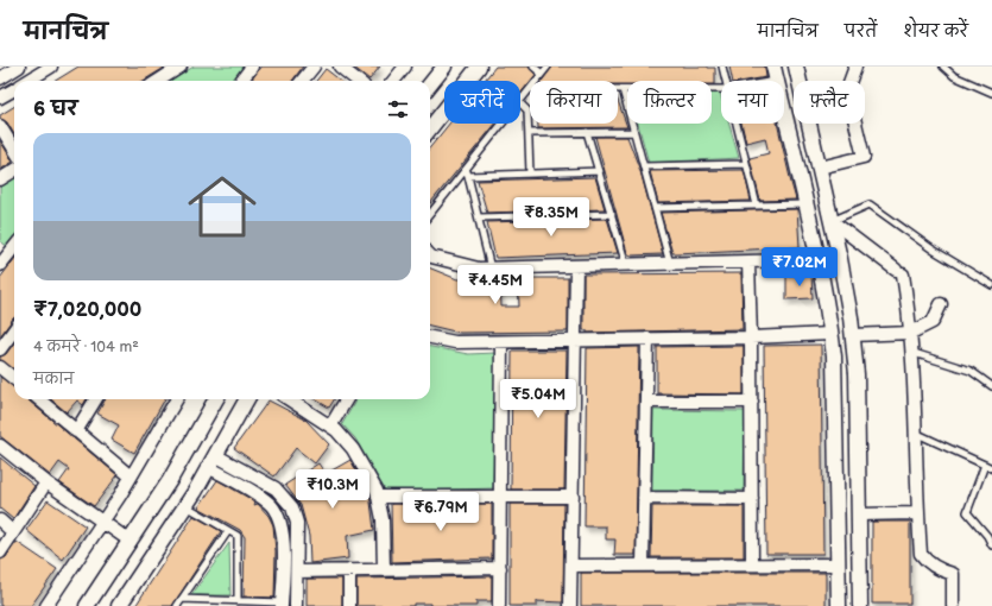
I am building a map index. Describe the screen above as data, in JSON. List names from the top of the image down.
{
  "page": {
    "header": "मानचित्र",
    "nav": ["मानचित्र", "परतें", "शेयर करें"],
    "chip": [
      "खरीदें",
      "किराया",
      "फ़िल्टर",
      "नया",
      "फ़्लैट"
    ],
    "heading": "6 घर",
    "list": [
      {
        "name": "₹7,020,000",
        "note": "4 कमरे · 104 m² · मकान"
      }
    ],
    "price": [
      "₹8.35M",
      "₹7.02M",
      "₹4.45M",
      "₹5.04M",
      "₹10.3M",
      "₹6.79M"
    ]
  }
}
